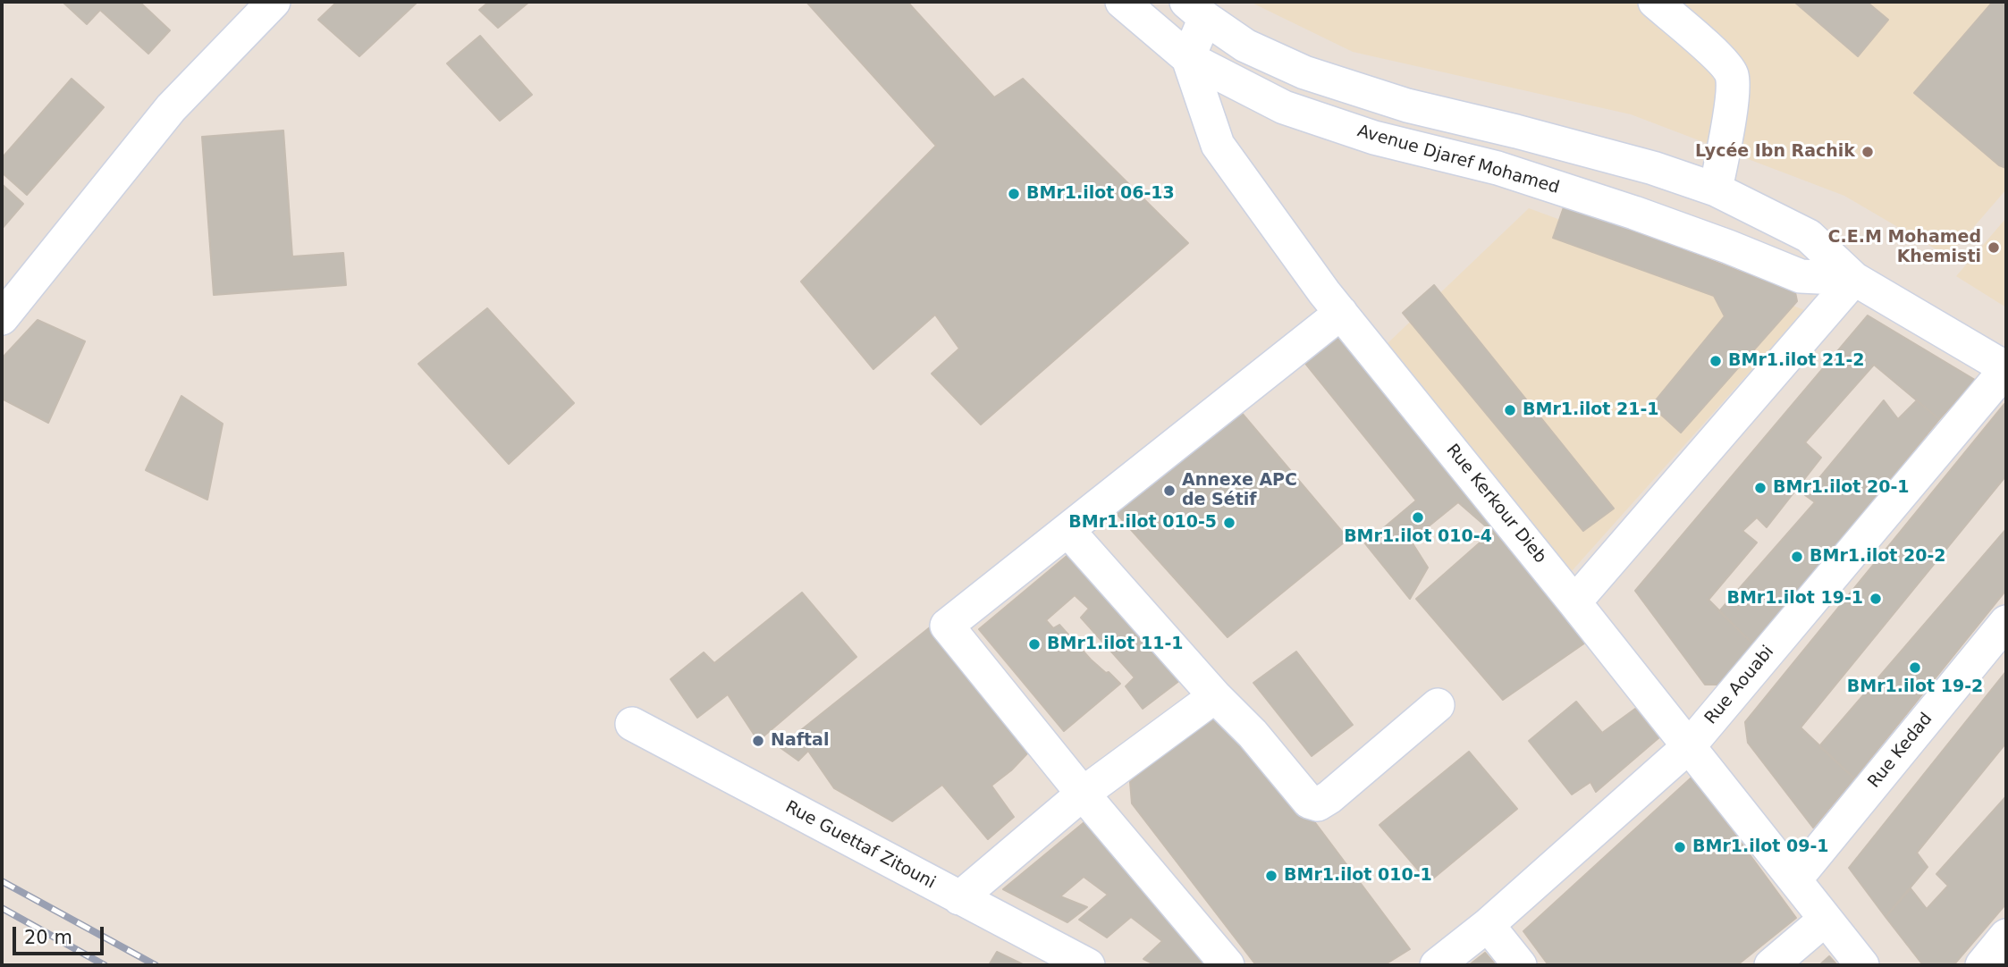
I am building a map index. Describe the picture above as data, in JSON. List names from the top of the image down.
{
  "streets": {
    "street": [
      "Avenue Djaref Mohamed",
      "Rue Kerkour Dieb",
      "Rue Aouabi",
      "Rue Kedad",
      "Rue Guettaf Zitouni"
    ]
  },
  "crossings": [
    ["Avenue Djaref Mohamed", "Rue Kerkour Dieb"],
    ["Rue Kerkour Dieb", "Rue Aouabi"],
    ["Rue Kerkour Dieb", "Rue Kedad"]
  ],
  "places": [
    "Lycée Ibn Rachik",
    "BMr1.ilot 06-13",
    "C.E.M Mohamed Khemisti",
    "BMr1.ilot 21-2",
    "BMr1.ilot 21-1",
    "BMr1.ilot 20-1",
    "Annexe APC de Sétif",
    "BMr1.ilot 010-4",
    "BMr1.ilot 010-5",
    "BMr1.ilot 20-2",
    "BMr1.ilot 19-1",
    "BMr1.ilot 11-1",
    "BMr1.ilot 19-2",
    "Naftal",
    "BMr1.ilot 09-1",
    "BMr1.ilot 010-1"
  ],
  "scale_bar": "20 m"
}
